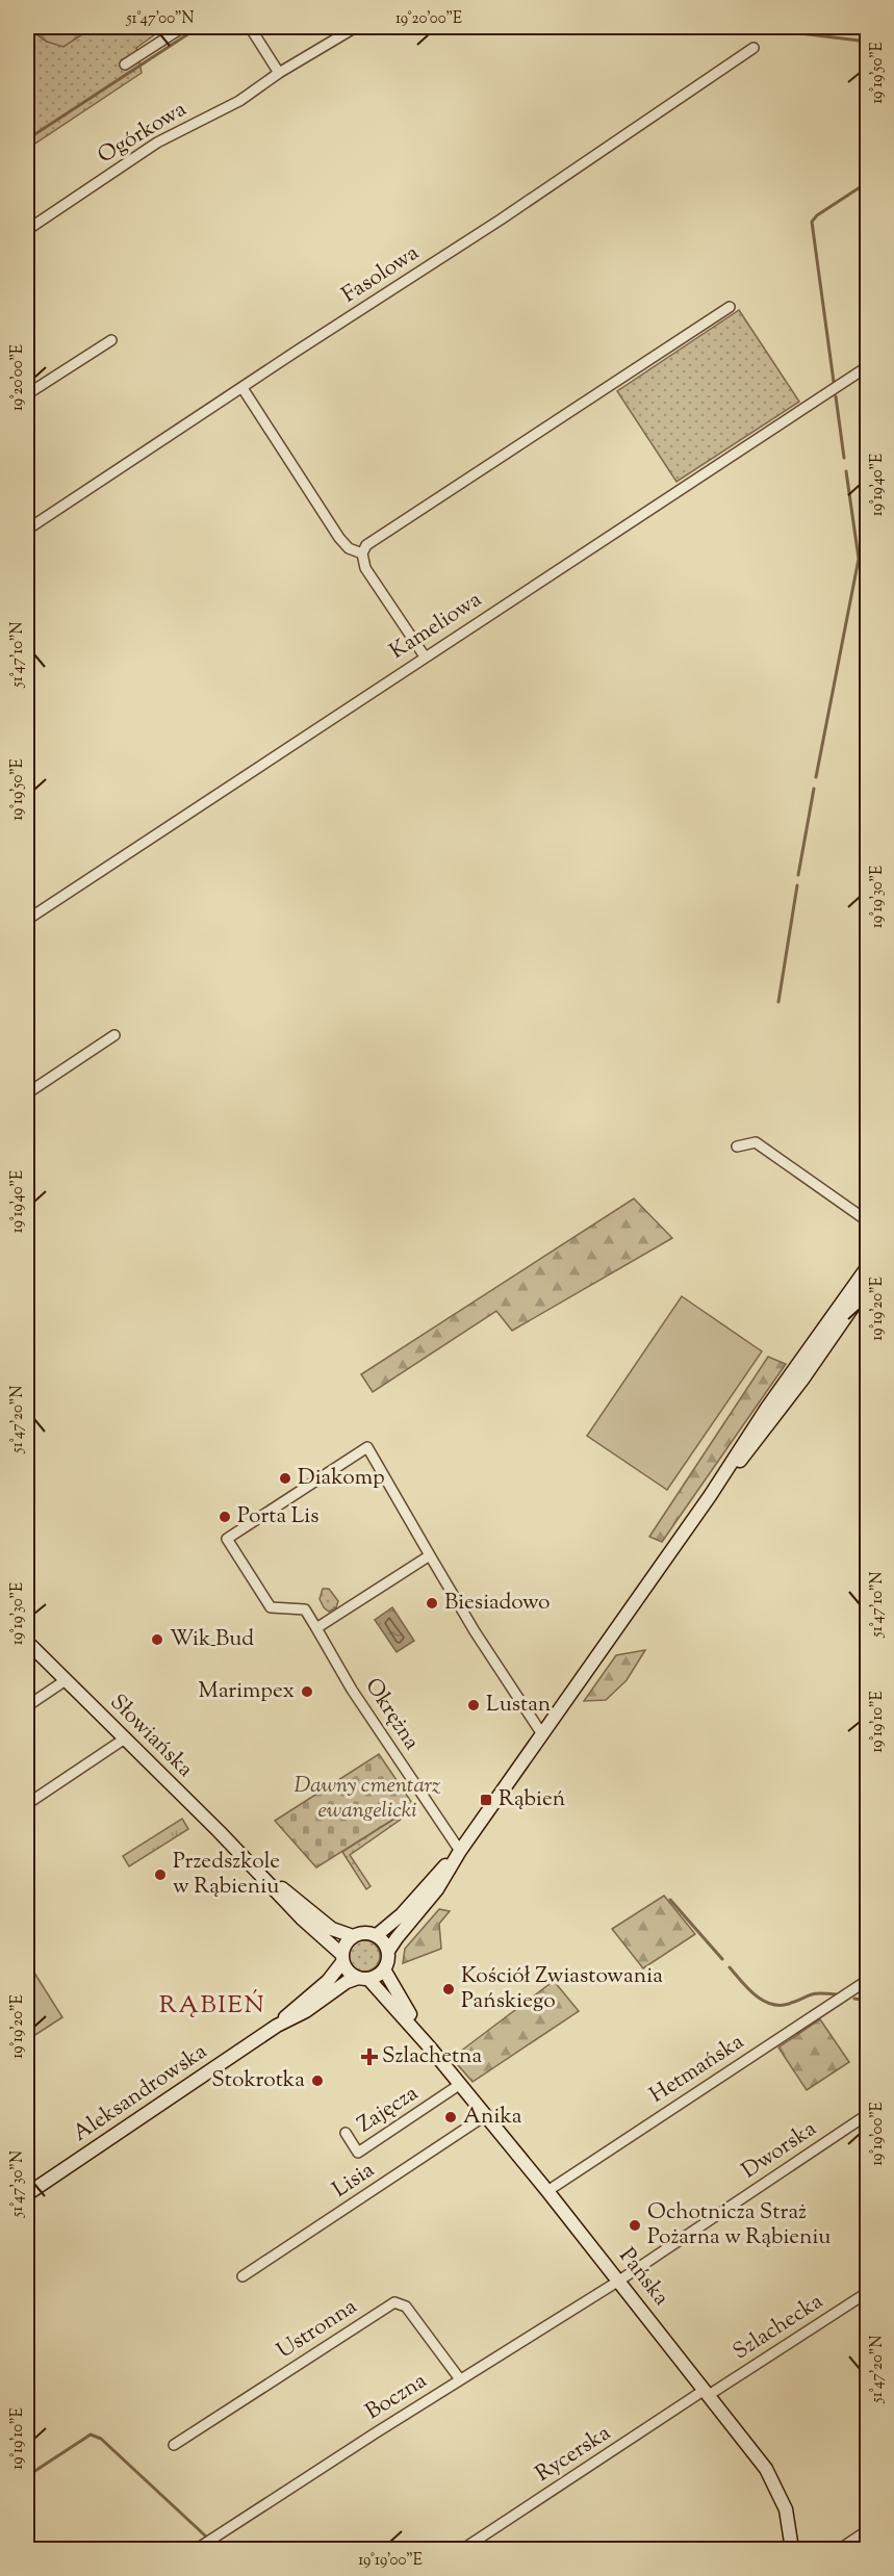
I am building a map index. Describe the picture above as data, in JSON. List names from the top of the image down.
{
  "streets": {
    "main road": ["Słowiańska", "Aleksandrowska", "Pańska"],
    "street": [
      "Ogórkowa",
      "Fasolowa",
      "Kameliowa",
      "Okrężna",
      "Hetmańska",
      "Zajęcza",
      "Dworska",
      "Lisia",
      "Szlachecka",
      "Ustronna",
      "Boczna",
      "Rycerska"
    ]
  },
  "crossings": [
    ["Słowiańska", "Aleksandrowska"],
    ["Słowiańska", "Pańska"],
    ["Hetmańska", "Pańska"],
    ["Aleksandrowska", "Pańska"],
    ["Zajęcza", "Pańska"],
    ["Dworska", "Pańska"],
    ["Dworska", "Boczna"],
    ["Lisia", "Pańska"],
    ["Pańska", "Szlachecka"],
    ["Pańska", "Boczna"],
    ["Pańska", "Rycerska"],
    ["Szlachecka", "Rycerska"],
    ["Ustronna", "Boczna"]
  ],
  "districts": ["RĄBIEŃ"],
  "parks": ["Dawny cmentarz ewangelicki"],
  "places": {
    "other": [
      "Diakomp",
      "Porta Lis",
      "Biesiadowo",
      "Wik_Bud",
      "Marimpex",
      "Lustan",
      "Przedszkole w Rąbieniu",
      "Kościół Zwiastowania Pańskiego",
      "Stokrotka",
      "Anika",
      "Ochotnicza Straż Pożarna w Rąbieniu"
    ],
    "transit": ["Rąbień"],
    "health": ["Szlachetna"]
  },
  "coordinates": [
    "51°47'00\"N",
    "19°20'00\"E",
    "19°19'50\"E",
    "19°19'40\"E",
    "51°47'10\"N",
    "19°19'30\"E",
    "19°19'20\"E",
    "51°47'20\"N",
    "19°19'10\"E",
    "19°19'00\"E",
    "51°47'30\"N"
  ]
}
